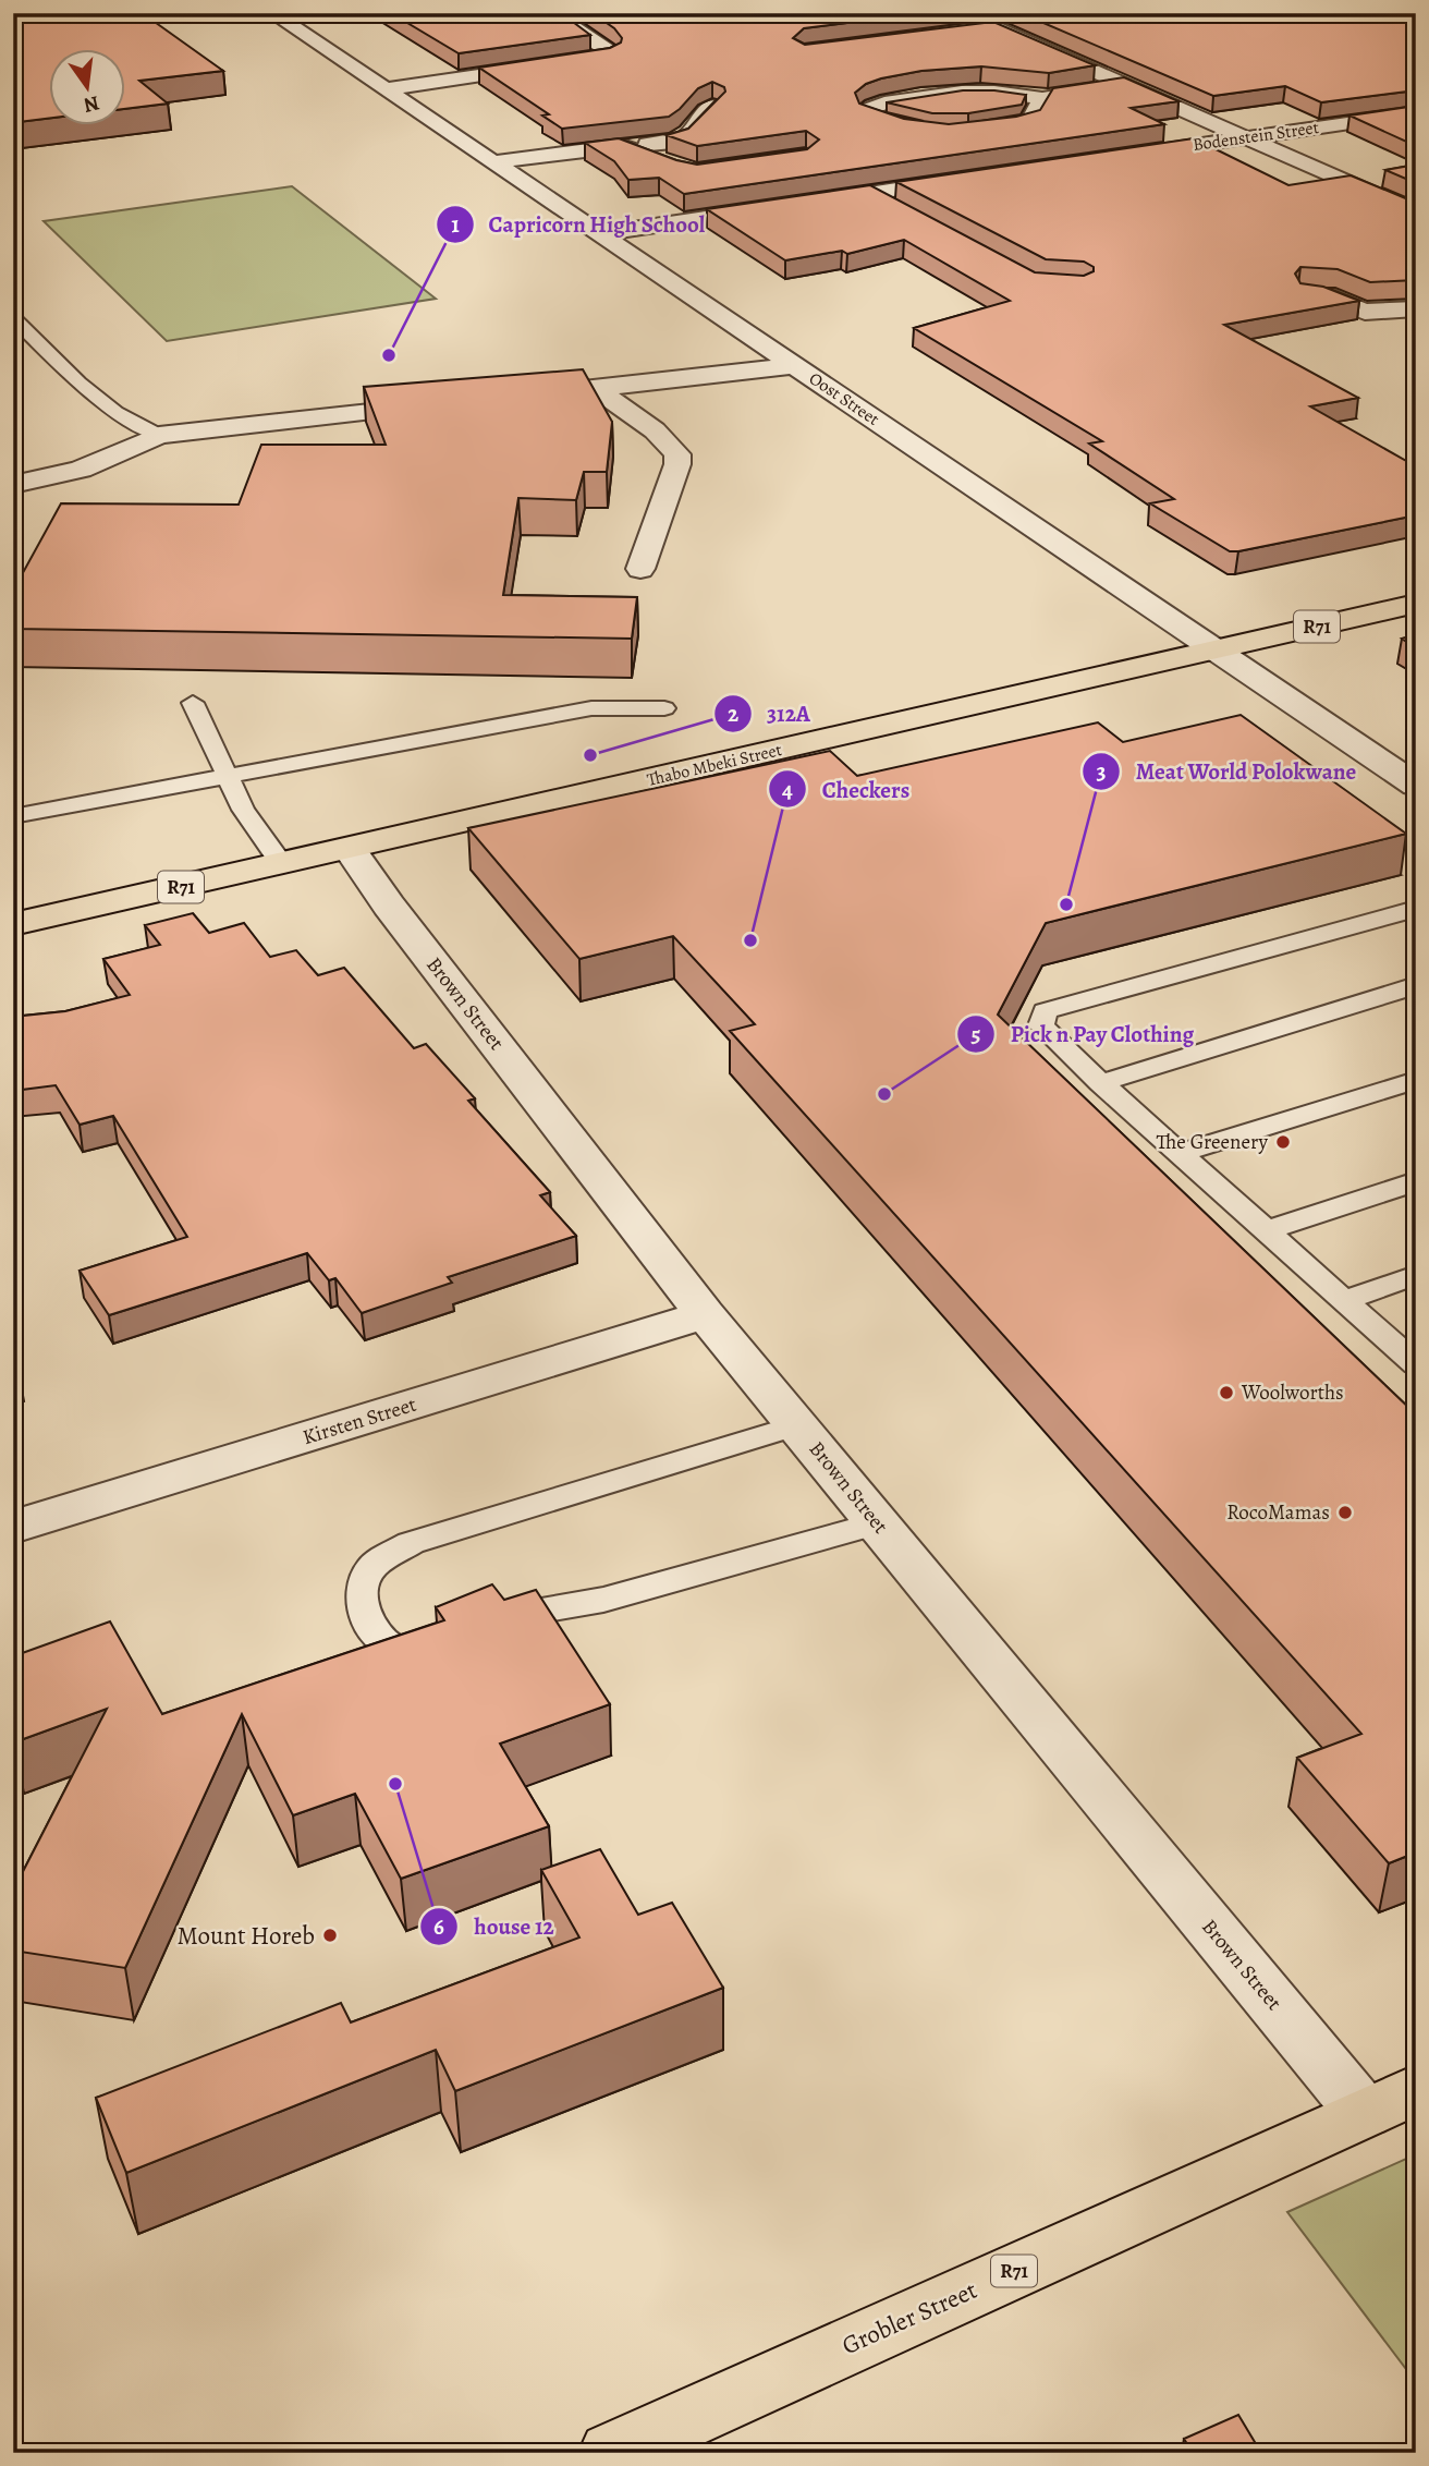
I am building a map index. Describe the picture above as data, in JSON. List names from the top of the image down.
{
  "streets": {
    "main road": ["R71", "Thabo Mbeki Street", "Grobler Street"],
    "street": [
      "Bodenstein Street",
      "Oost Street",
      "Brown Street",
      "Kirsten Street"
    ]
  },
  "crossings": [
    ["Oost Street", "Thabo Mbeki Street"],
    ["Thabo Mbeki Street", "Brown Street"],
    ["Brown Street", "Kirsten Street"],
    ["Brown Street", "Grobler Street"]
  ],
  "places": [
    "Capricorn High School",
    "312A",
    "Meat World Polokwane",
    "Checkers",
    "Pick n Pay Clothing",
    "The Greenery",
    "Woolworths",
    "RocoMamas",
    "house 12",
    "Mount Horeb"
  ],
  "north": "bottom"
}
